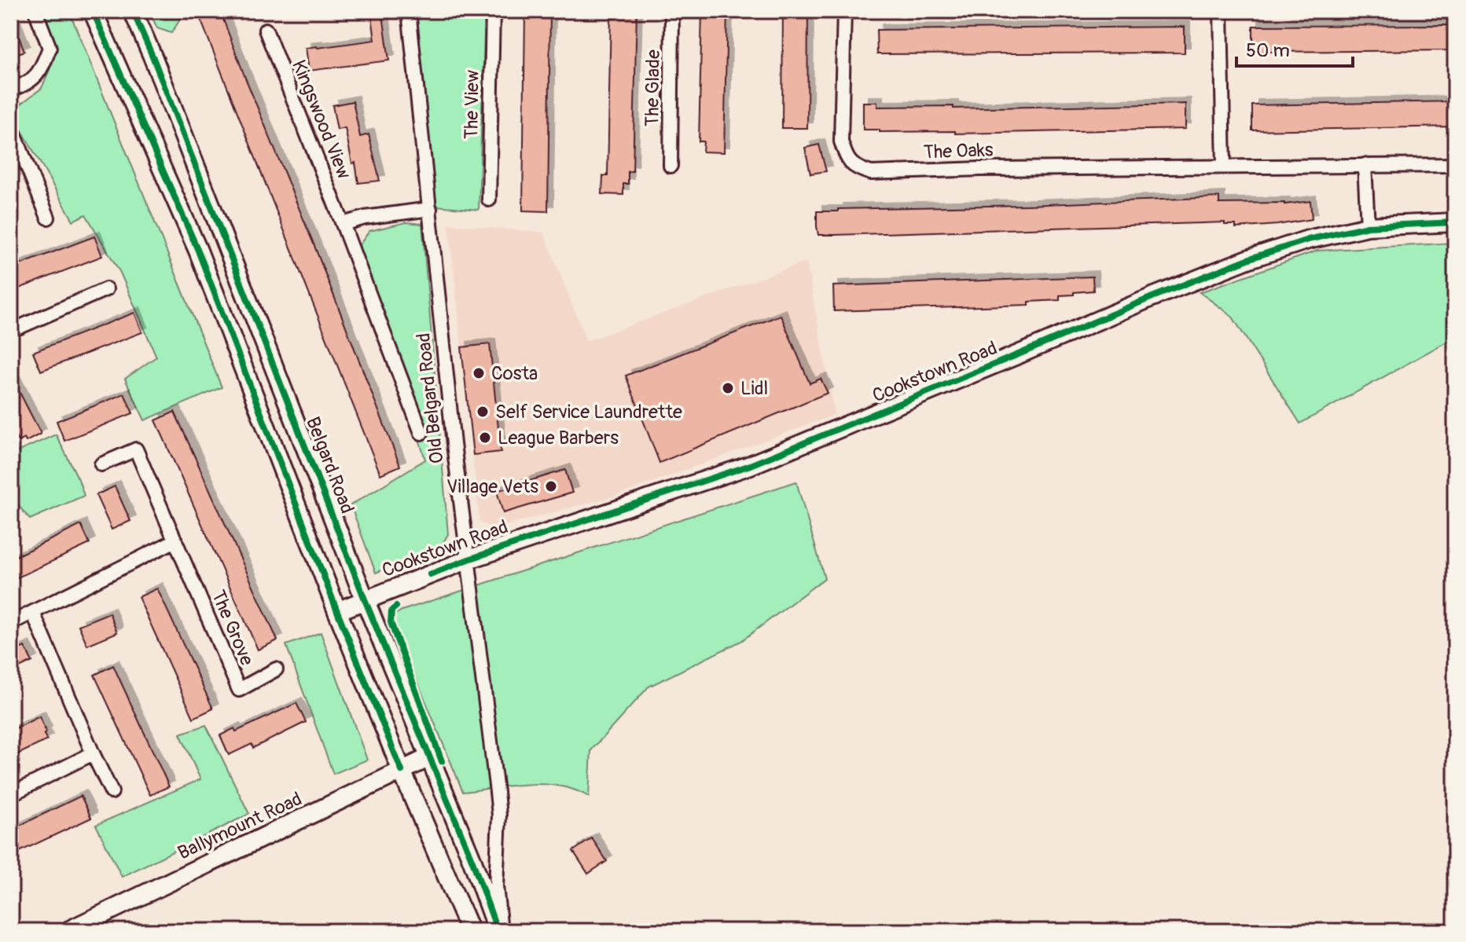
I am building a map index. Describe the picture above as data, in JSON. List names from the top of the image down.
{
  "streets": {
    "main road": ["Cookstown Road", "Belgard Road", "Ballymount Road"],
    "street": [
      "The Glade",
      "The View",
      "Kingswood View",
      "The Oaks",
      "Old Belgard Road",
      "The Grove"
    ]
  },
  "crossings": [
    ["Cookstown Road", "Old Belgard Road"],
    ["Cookstown Road", "Belgard Road"],
    ["Old Belgard Road", "Belgard Road"],
    ["Belgard Road", "Ballymount Road"]
  ],
  "places": [
    "Costa",
    "Lidl",
    "Self Service Laundrette",
    "League Barbers",
    "Village Vets"
  ],
  "scale_bar": "50 m"
}
